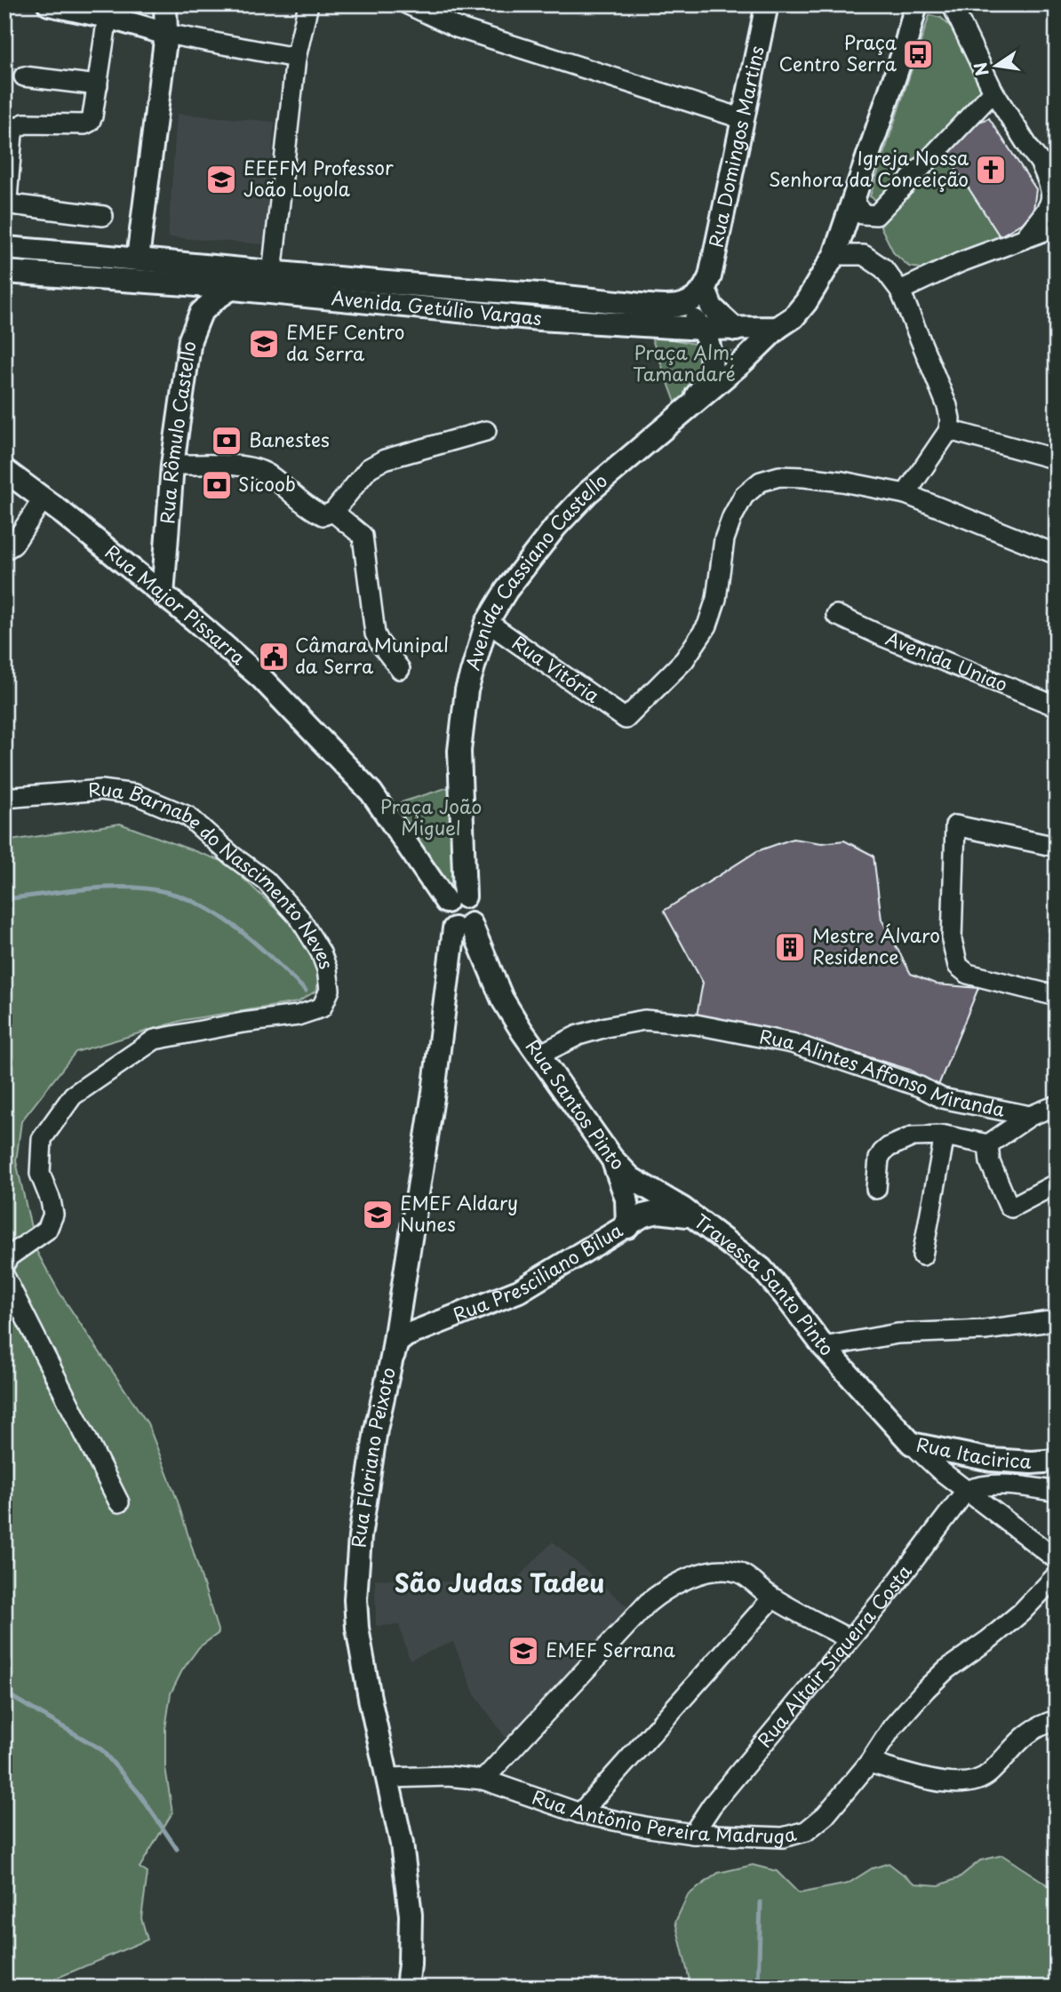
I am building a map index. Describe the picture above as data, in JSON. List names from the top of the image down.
{
  "streets": {
    "street": [
      "Rua Domingos Martins",
      "Avenida Getúlio Vargas",
      "Rua Rômulo Castello",
      "Avenida Cassiano Castello",
      "Rua Major Pissarra",
      "Avenida União",
      "Rua Vitória",
      "Rua Barnabe do Nascimento Neves",
      "Rua Alintes Affonso Miranda",
      "Rua Santos Pinto",
      "Rua Presciliano Bilua",
      "Travessa Santo Pinto",
      "Rua Itacirica",
      "Rua Floriano Peixoto",
      "Rua Altair Siqueira Costa",
      "Rua Antônio Pereira Madruga"
    ]
  },
  "crossings": [
    ["Avenida Getúlio Vargas", "Rua Rômulo Castello"],
    ["Avenida Getúlio Vargas", "Avenida Cassiano Castello"],
    ["Rua Rômulo Castello", "Rua Major Pissarra"],
    ["Avenida Cassiano Castello", "Rua Major Pissarra"],
    ["Avenida Cassiano Castello", "Rua Vitória"],
    ["Avenida Cassiano Castello", "Rua Santos Pinto"],
    ["Avenida Cassiano Castello", "Rua Floriano Peixoto"],
    ["Rua Major Pissarra", "Rua Santos Pinto"],
    ["Rua Major Pissarra", "Rua Floriano Peixoto"],
    ["Rua Alintes Affonso Miranda", "Rua Santos Pinto"],
    ["Rua Santos Pinto", "Travessa Santo Pinto"],
    ["Rua Santos Pinto", "Rua Floriano Peixoto"],
    ["Rua Presciliano Bilua", "Travessa Santo Pinto"],
    ["Rua Presciliano Bilua", "Rua Floriano Peixoto"],
    ["Travessa Santo Pinto", "Rua Itacirica"],
    ["Rua Floriano Peixoto", "Rua Antônio Pereira Madruga"],
    ["Rua Altair Siqueira Costa", "Rua Antônio Pereira Madruga"]
  ],
  "districts": ["São Judas Tadeu"],
  "parks": ["Praça Alm. Tamandaré", "Praça João Miguel"],
  "places": {
    "bus stop": ["Praça Centro Serra"],
    "church": ["Igreja Nossa Senhora da Conceição"],
    "school or university": [
      "EEEFM Professor João Loyola",
      "EMEF Centro da Serra",
      "EMEF Aldary Nunes",
      "EMEF Serrana"
    ],
    "bank": ["Banestes", "Sicoob"],
    "public building": ["Câmara Munipal da Serra"],
    "building": ["Mestre Álvaro Residence"]
  },
  "north": "left"
}
